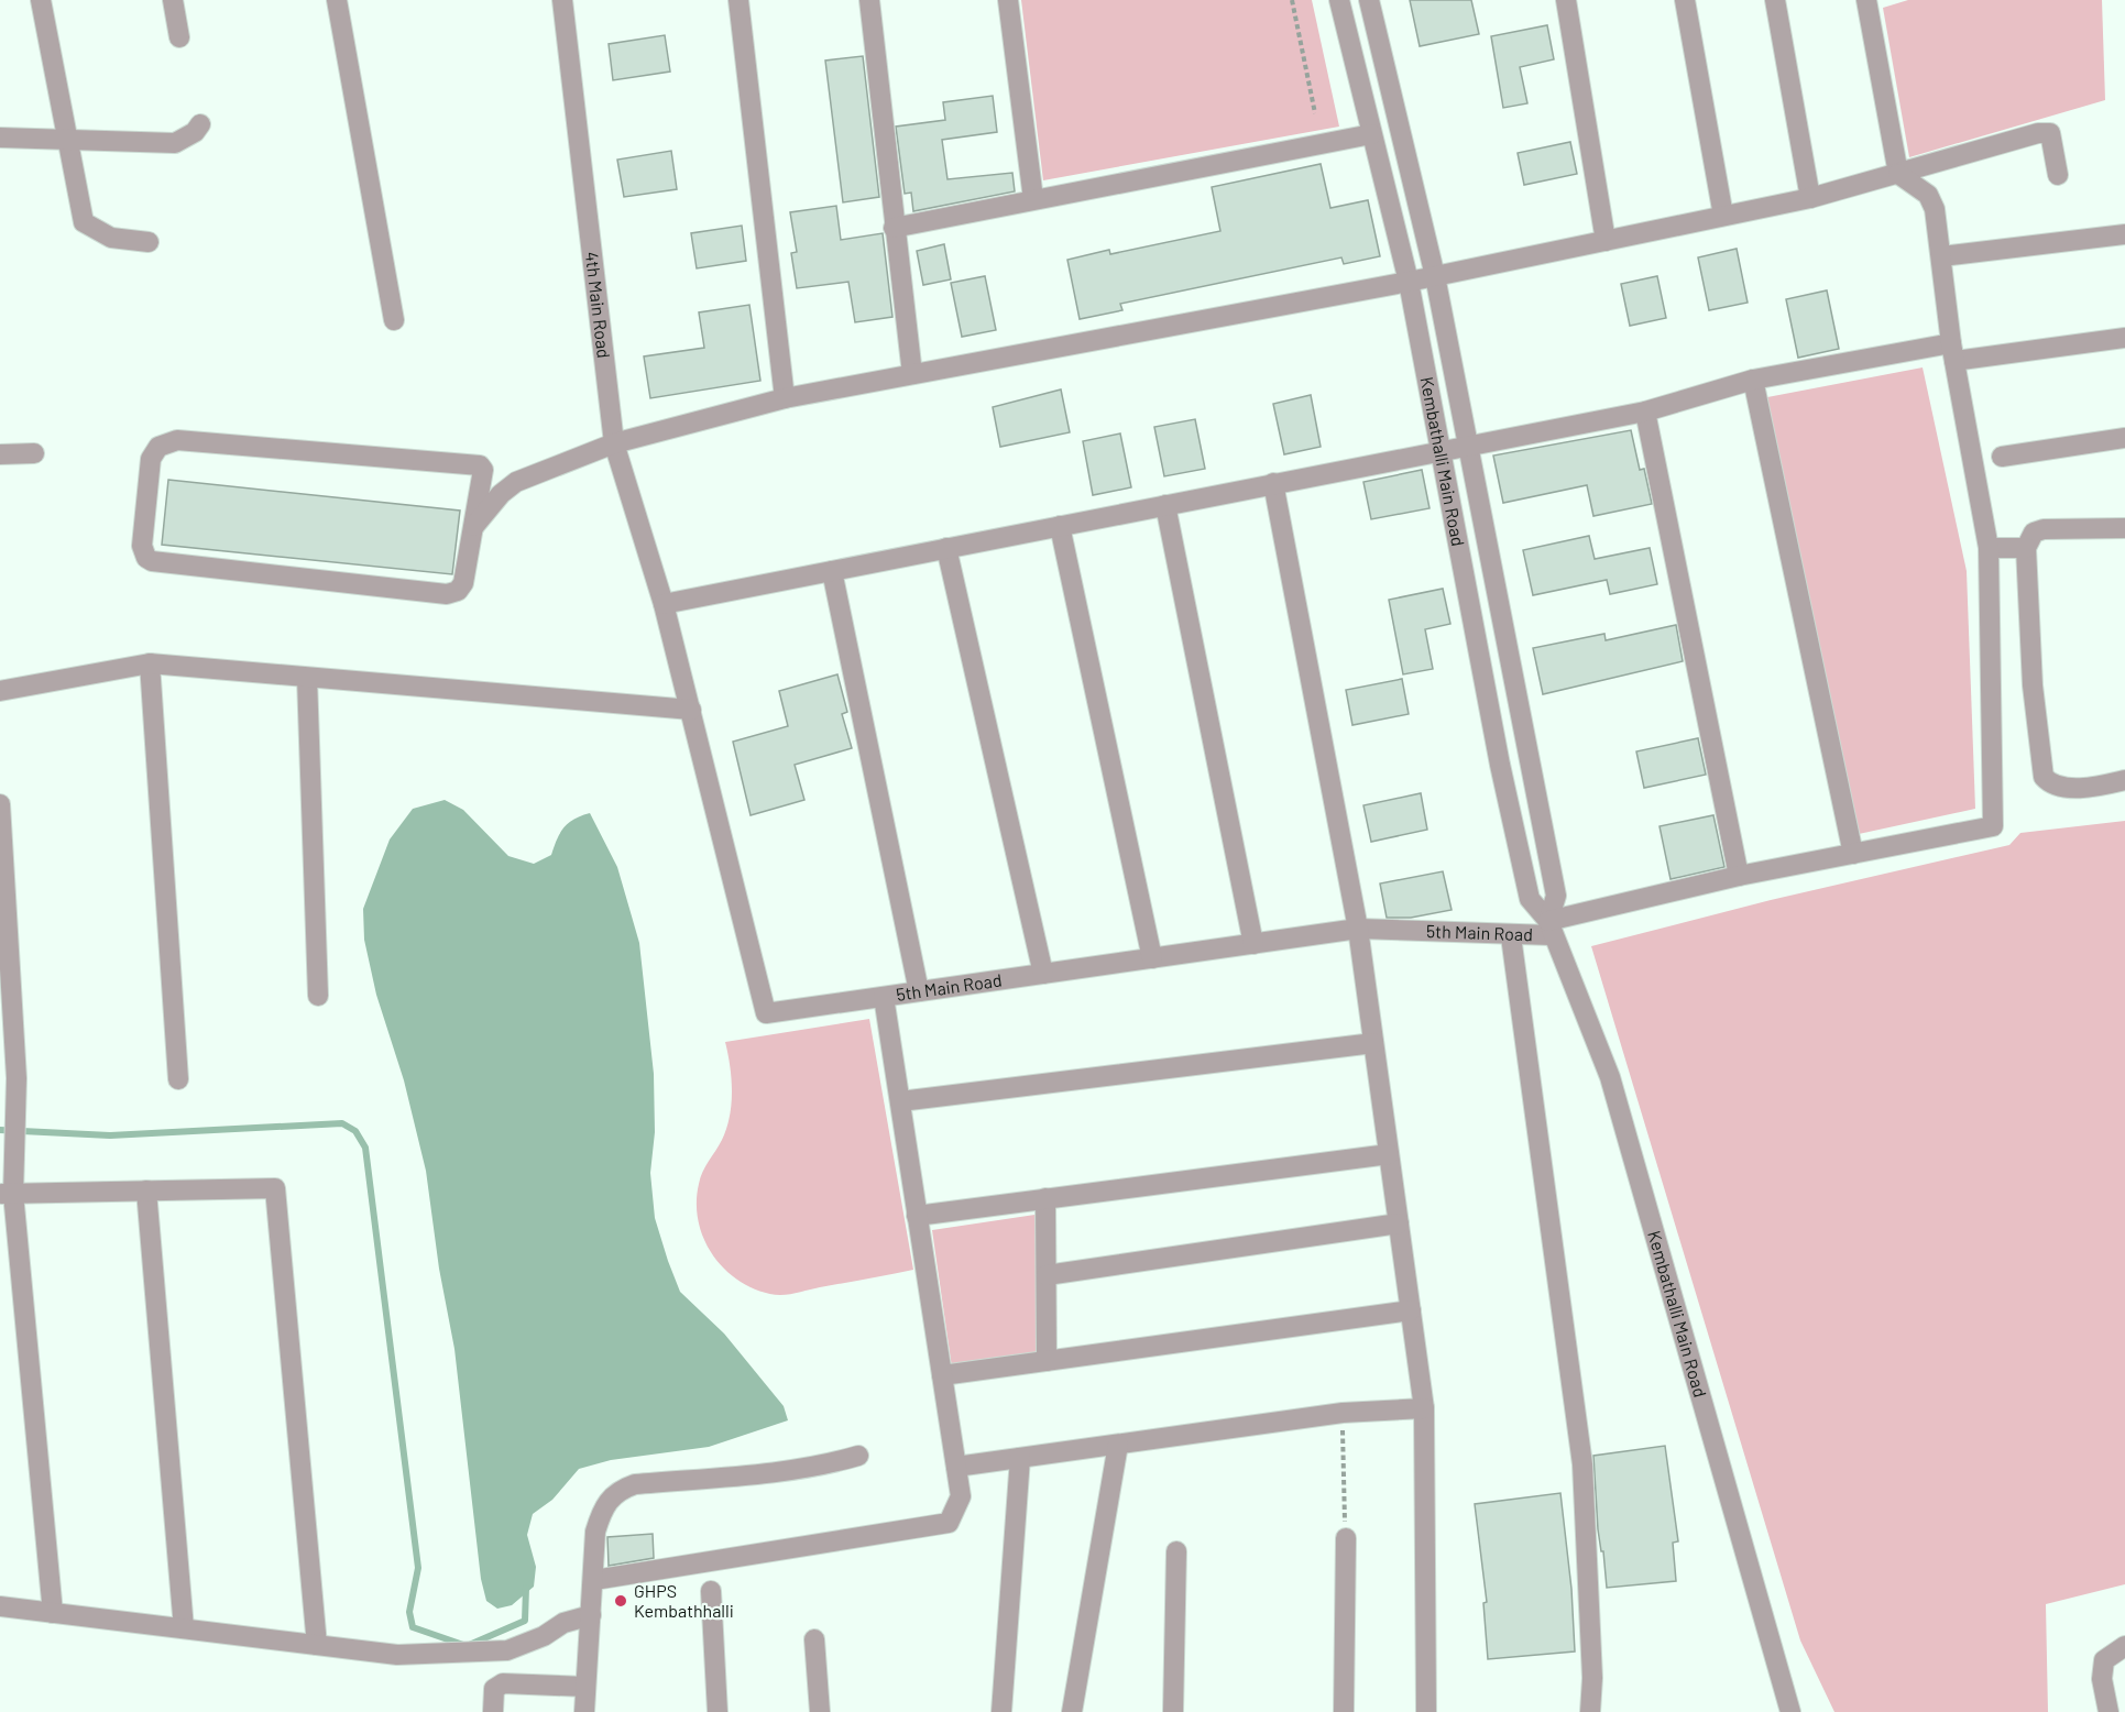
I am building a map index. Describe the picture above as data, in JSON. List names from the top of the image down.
{
  "streets": {
    "street": ["4th Main Road", "Kembathalli Main Road", "5th Main Road"]
  },
  "crossings": [
    ["4th Main Road", "5th Main Road"],
    ["Kembathalli Main Road", "5th Main Road"]
  ],
  "places": ["GHPS Kembathhalli"]
}
